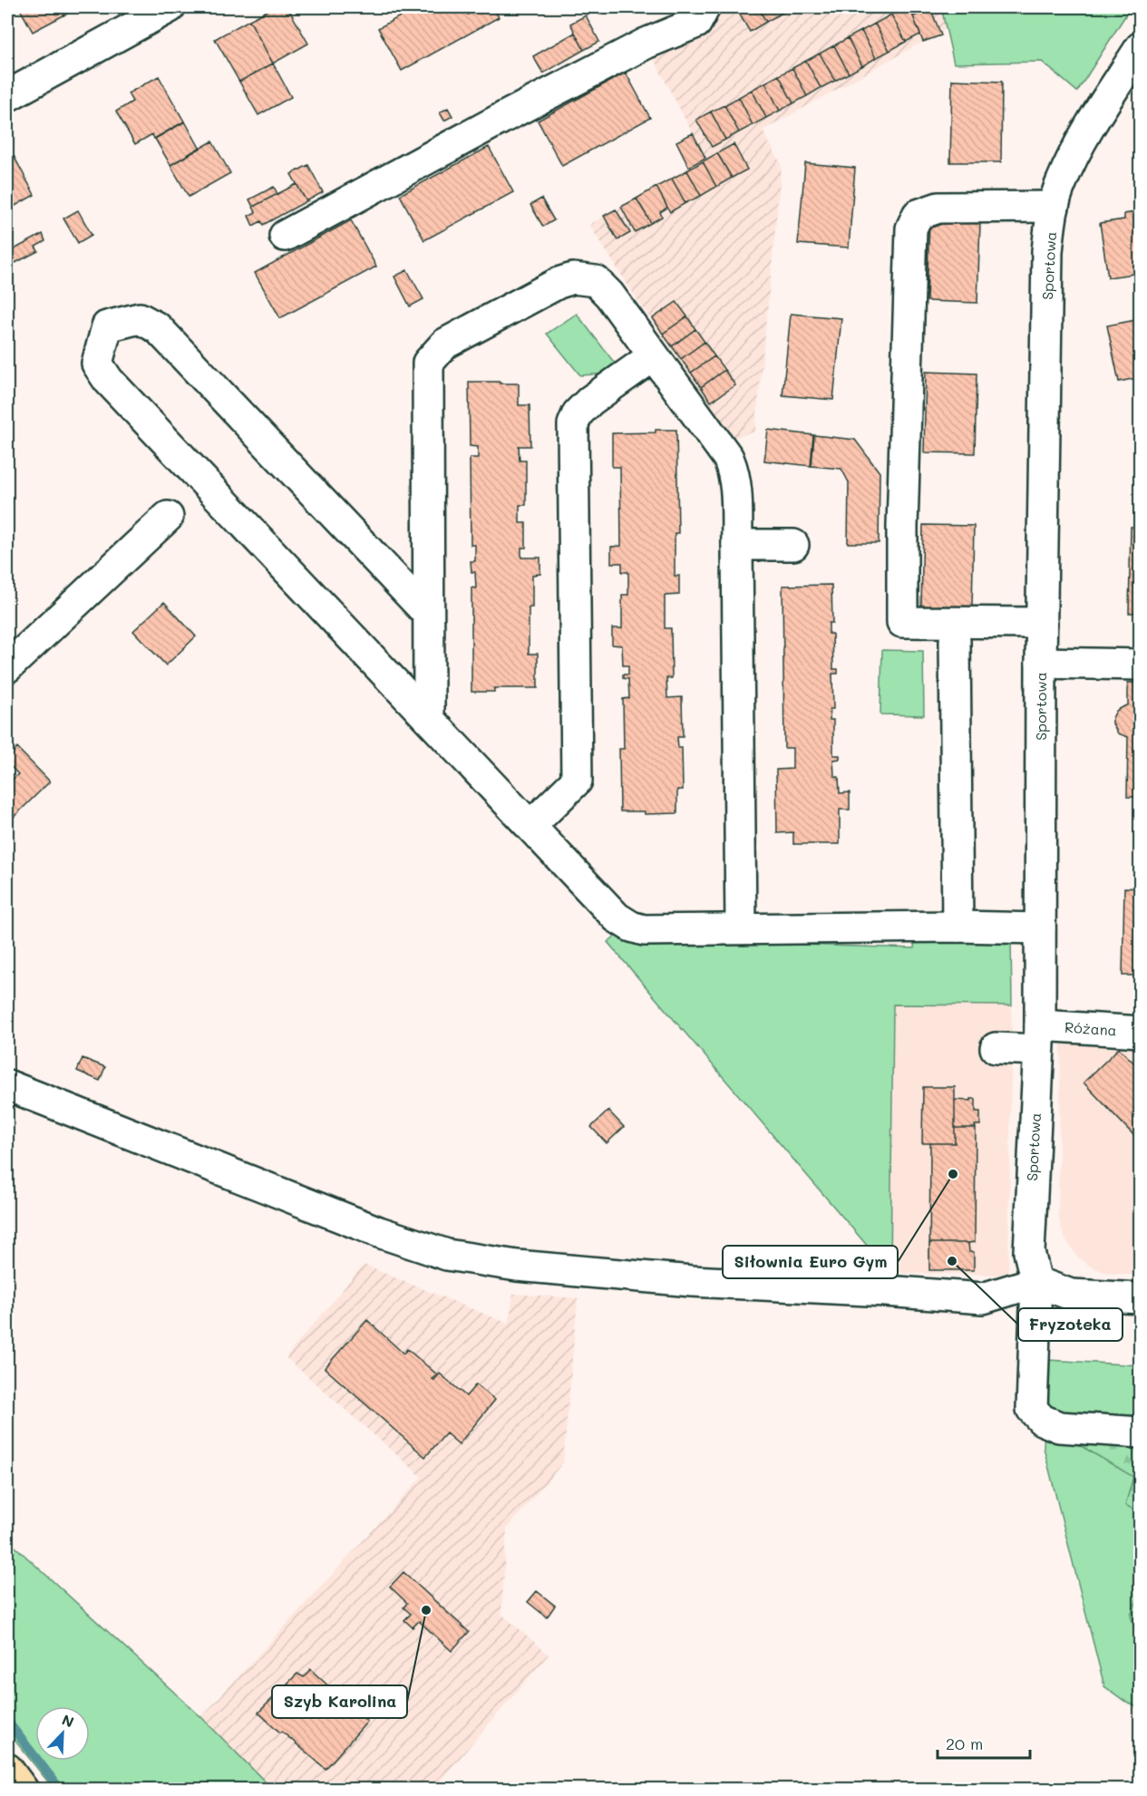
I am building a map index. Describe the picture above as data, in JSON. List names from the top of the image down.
{
  "streets": {
    "street": ["Sportowa", "Różana"]
  },
  "crossings": [
    ["Sportowa", "Różana"]
  ],
  "places": ["Siłownia Euro Gym", "Fryzoteka", "Szyb Karolina"],
  "scale_bar": "20 m",
  "north": "top right"
}
